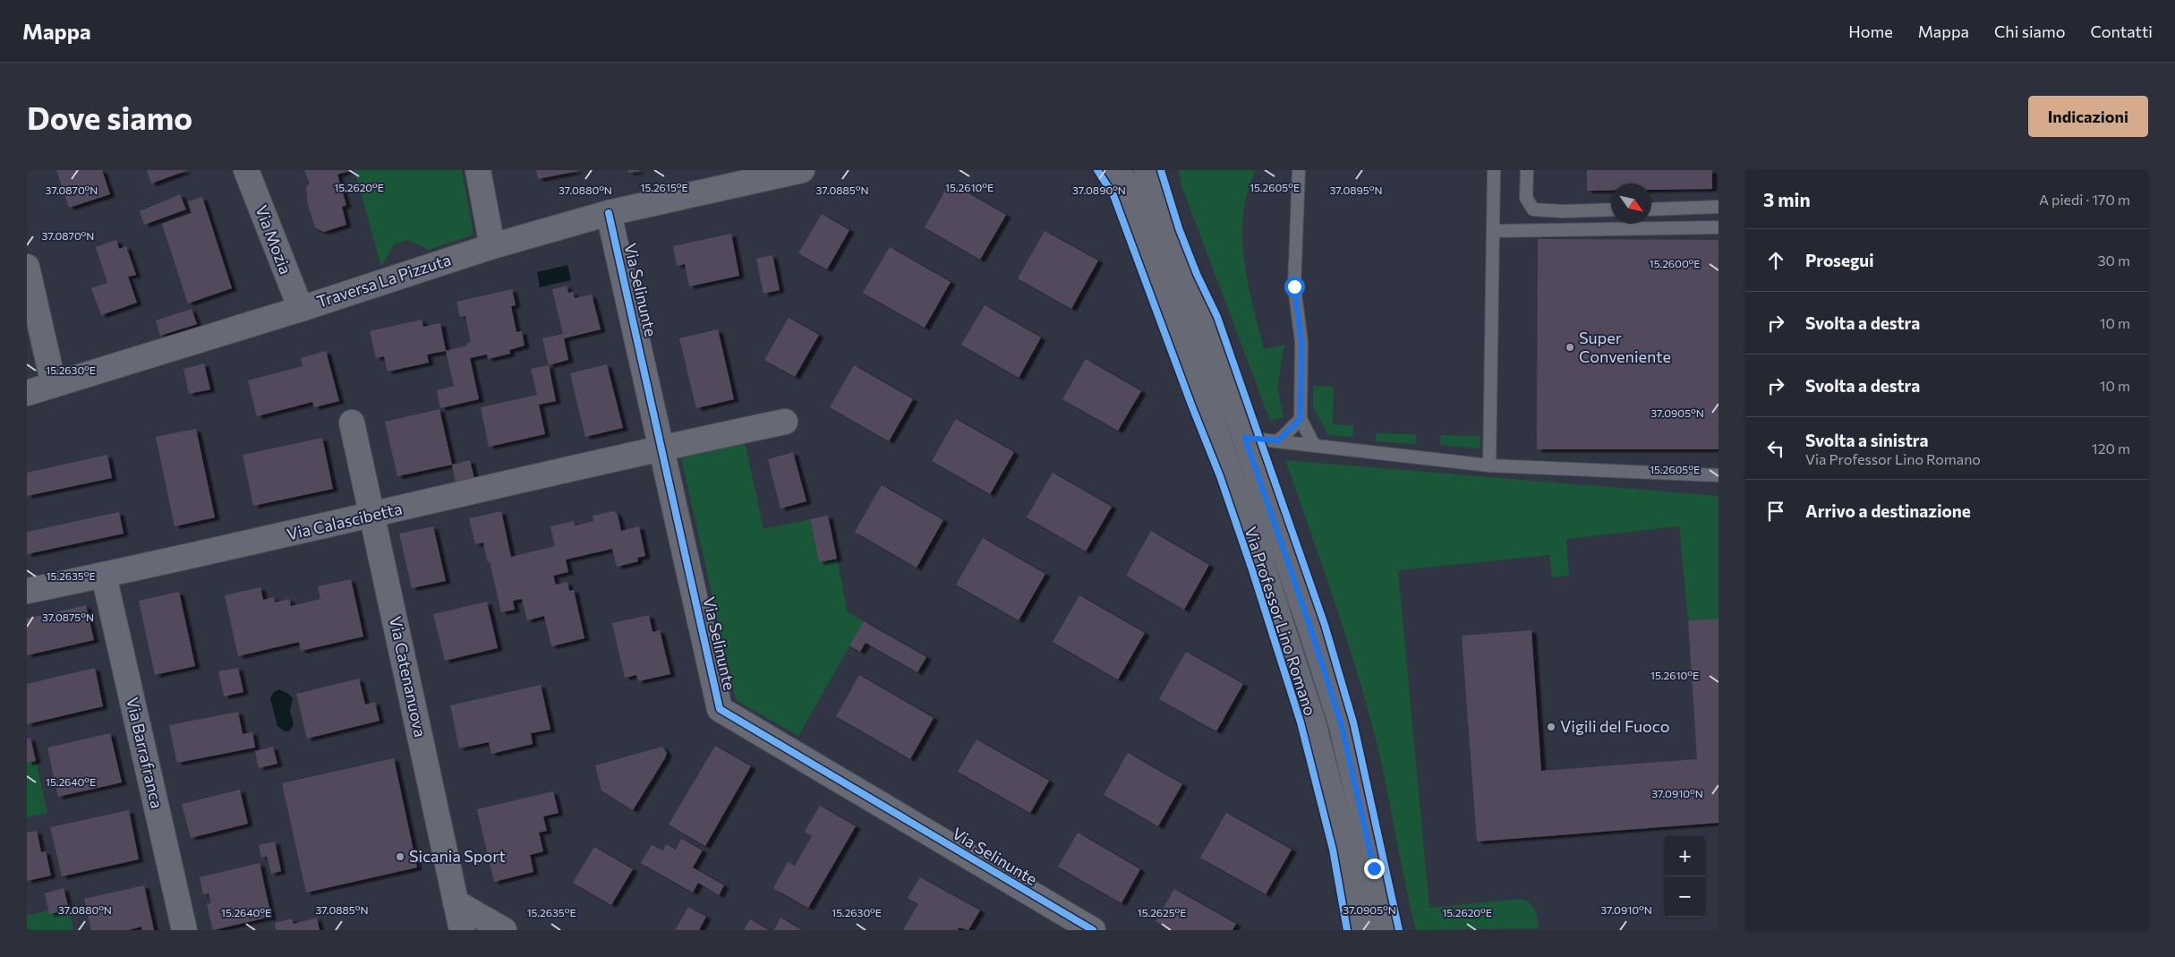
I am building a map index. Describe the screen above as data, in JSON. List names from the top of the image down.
{
  "streets": {
    "street": [
      "Via Mozia",
      "Traversa La Pizzuta",
      "Via Selinunte",
      "Via Calascibetta",
      "Via Professor Lino Romano",
      "Via Catenanuova",
      "Via Barrafranca"
    ]
  },
  "crossings": [
    ["Via Mozia", "Traversa La Pizzuta"],
    ["Traversa La Pizzuta", "Via Selinunte"],
    ["Via Selinunte", "Via Calascibetta"],
    ["Via Calascibetta", "Via Catenanuova"],
    ["Via Calascibetta", "Via Barrafranca"]
  ],
  "places": ["Super Conveniente", "Vigili del Fuoco", "Sicania Sport"],
  "north": "bottom right",
  "page": {
    "header": "Mappa",
    "nav": [
      "Home",
      "Mappa",
      "Chi siamo",
      "Contatti"
    ],
    "buttons": "Indicazioni",
    "title": "Dove siamo",
    "heading": ["3 min", "A piedi · 170 m"],
    "list": [
      ["Prosegui", "30 m"],
      ["Svolta a destra", "10 m"],
      ["Svolta a destra", "10 m"],
      ["Svolta a sinistra", "Via Professor Lino Romano", "120 m"],
      "Arrivo a destinazione"
    ],
    "map_buttons": ["+", "−"]
  },
  "coordinates": [
    "15.2620°E",
    "15.2605°E",
    "15.2615°E",
    "15.2610°E",
    "37.0870°N",
    "37.0880°N",
    "37.0885°N",
    "37.0890°N",
    "37.0895°N",
    "15.2600°E",
    "15.2630°E",
    "37.0905°N",
    "15.2635°E",
    "37.0875°N",
    "15.2640°E",
    "37.0910°N",
    "15.2625°E"
  ]
}
